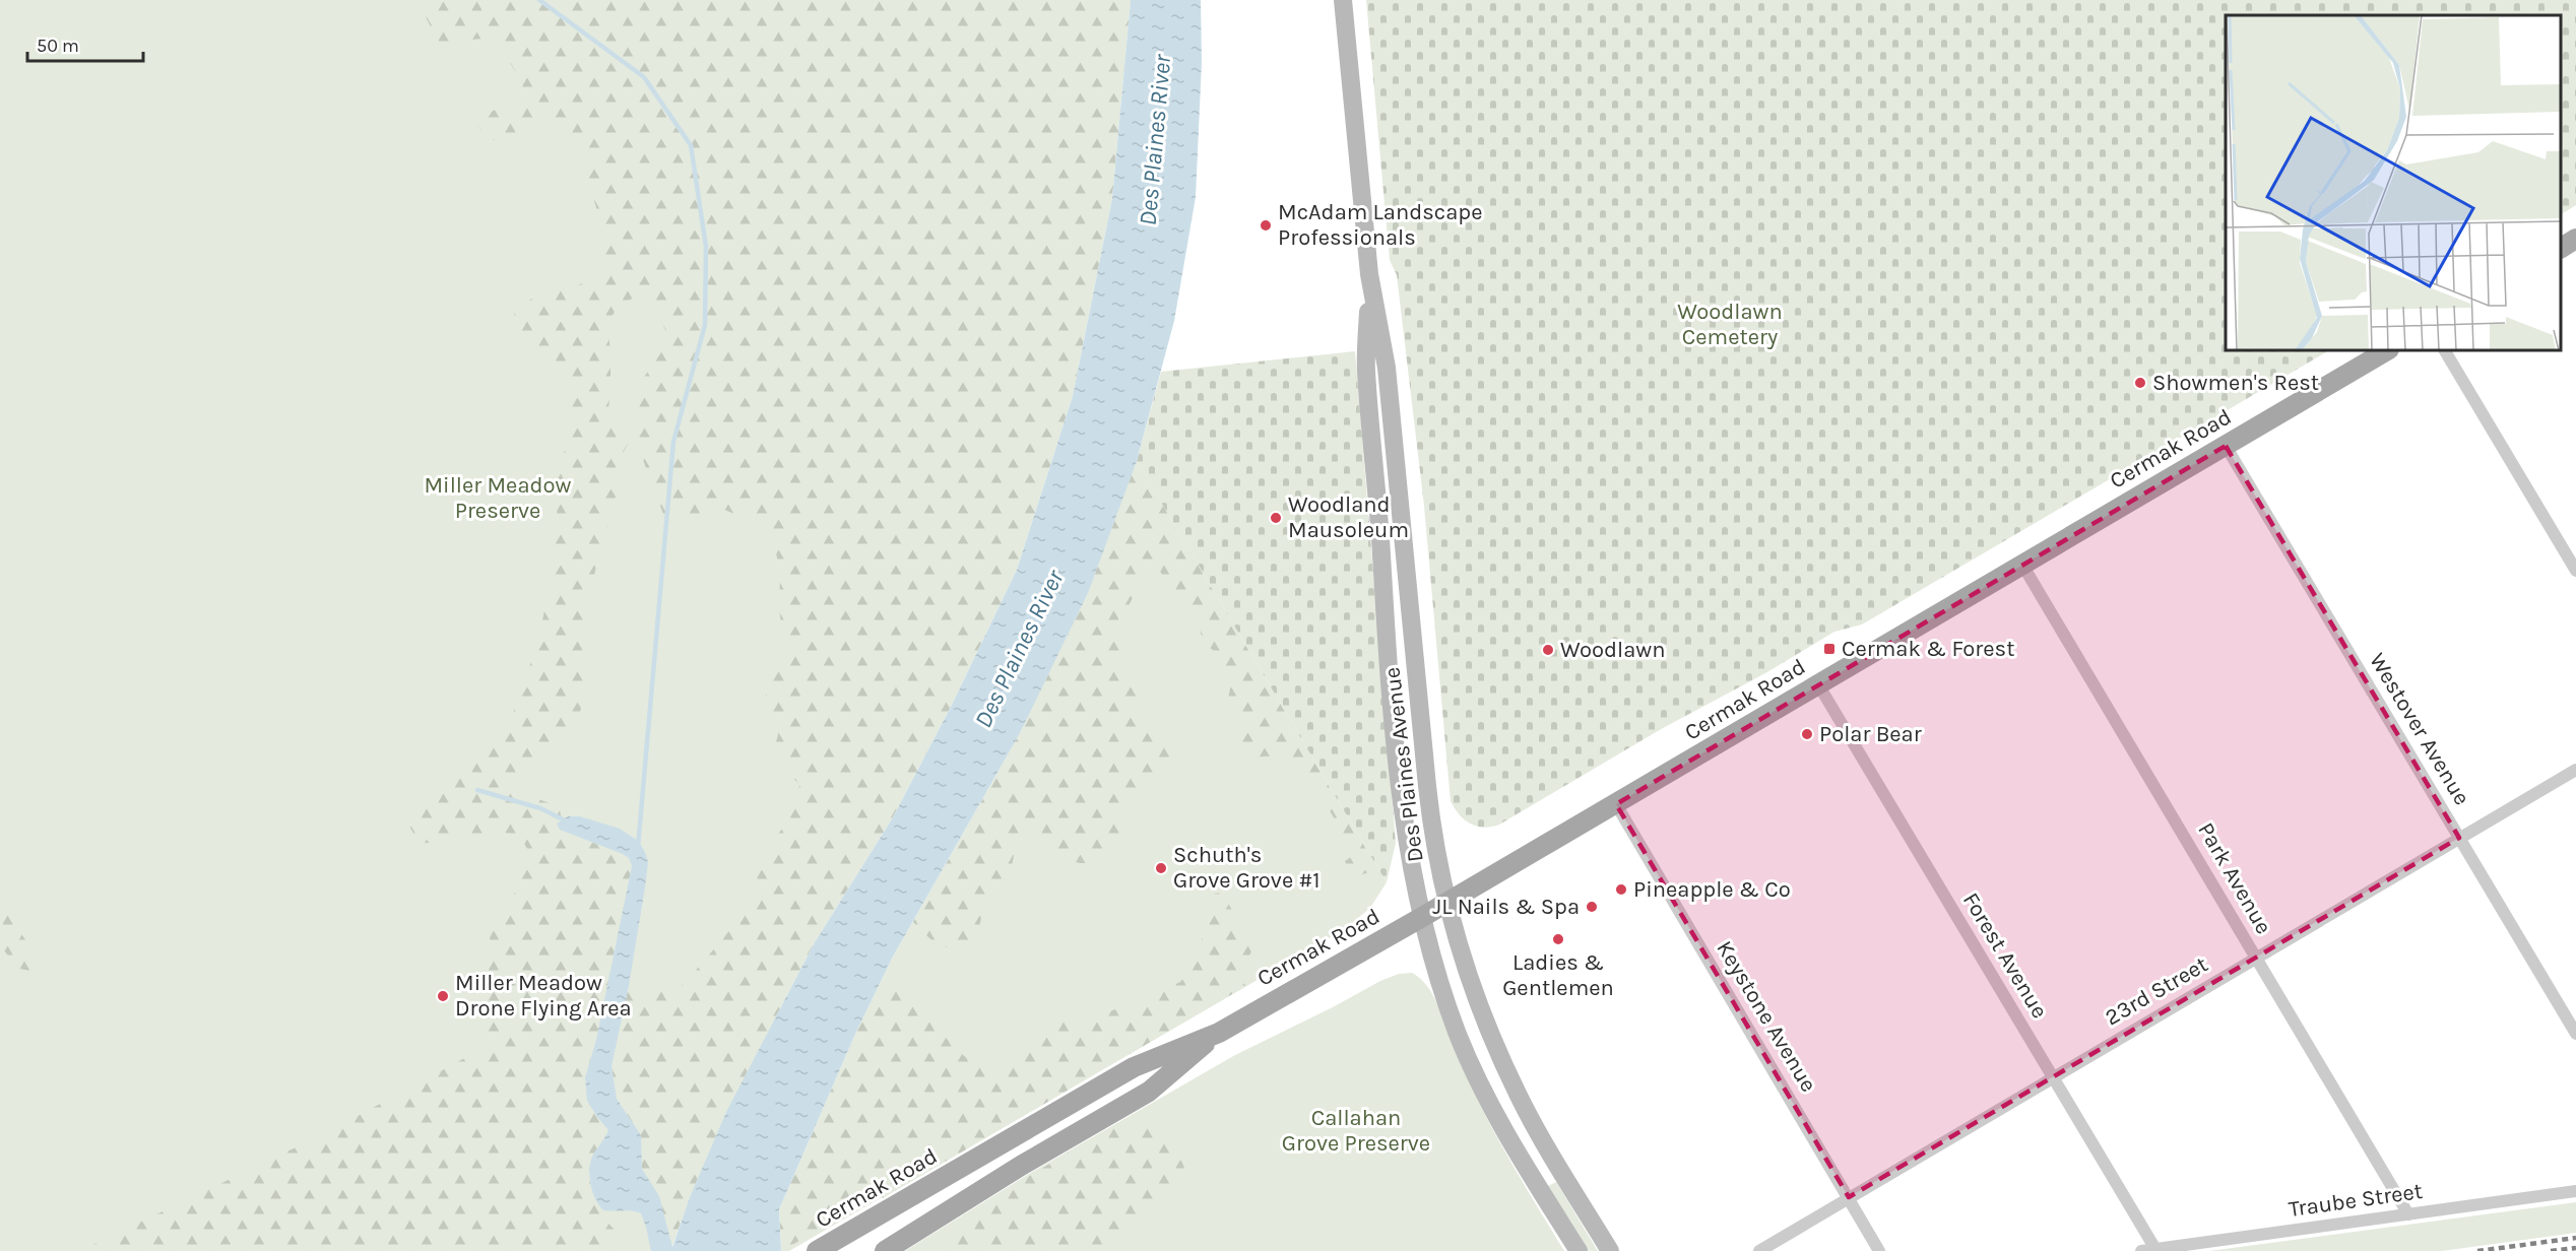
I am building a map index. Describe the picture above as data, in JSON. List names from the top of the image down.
{
  "streets": {
    "main road": ["Cermak Road", "Des Plaines Avenue"],
    "street": [
      "Westover Avenue",
      "Park Avenue",
      "Forest Avenue",
      "23rd Street",
      "Keystone Avenue",
      "Traube Street"
    ]
  },
  "crossings": [
    ["Cermak Road", "Westover Avenue"],
    ["Cermak Road", "Des Plaines Avenue"],
    ["Cermak Road", "Park Avenue"],
    ["Cermak Road", "Forest Avenue"],
    ["Cermak Road", "Keystone Avenue"],
    ["Westover Avenue", "23rd Street"],
    ["Park Avenue", "23rd Street"],
    ["Park Avenue", "Traube Street"],
    ["Forest Avenue", "23rd Street"],
    ["Forest Avenue", "Traube Street"],
    ["23rd Street", "Keystone Avenue"]
  ],
  "water": ["Des Plaines River"],
  "parks": ["Woodlawn Cemetery", "Miller Meadow Preserve", "Callahan Grove Preserve"],
  "places": {
    "other": [
      "McAdam Landscape Professionals",
      "Showmen's Rest",
      "Woodland Mausoleum",
      "Woodlawn",
      "Polar Bear",
      "Schuth's Grove Grove #1",
      "Pineapple & Co",
      "JL Nails & Spa",
      "Ladies & Gentlemen",
      "Miller Meadow Drone Flying Area"
    ],
    "transit": ["Cermak & Forest"]
  },
  "scale_bar": "50 m"
}
